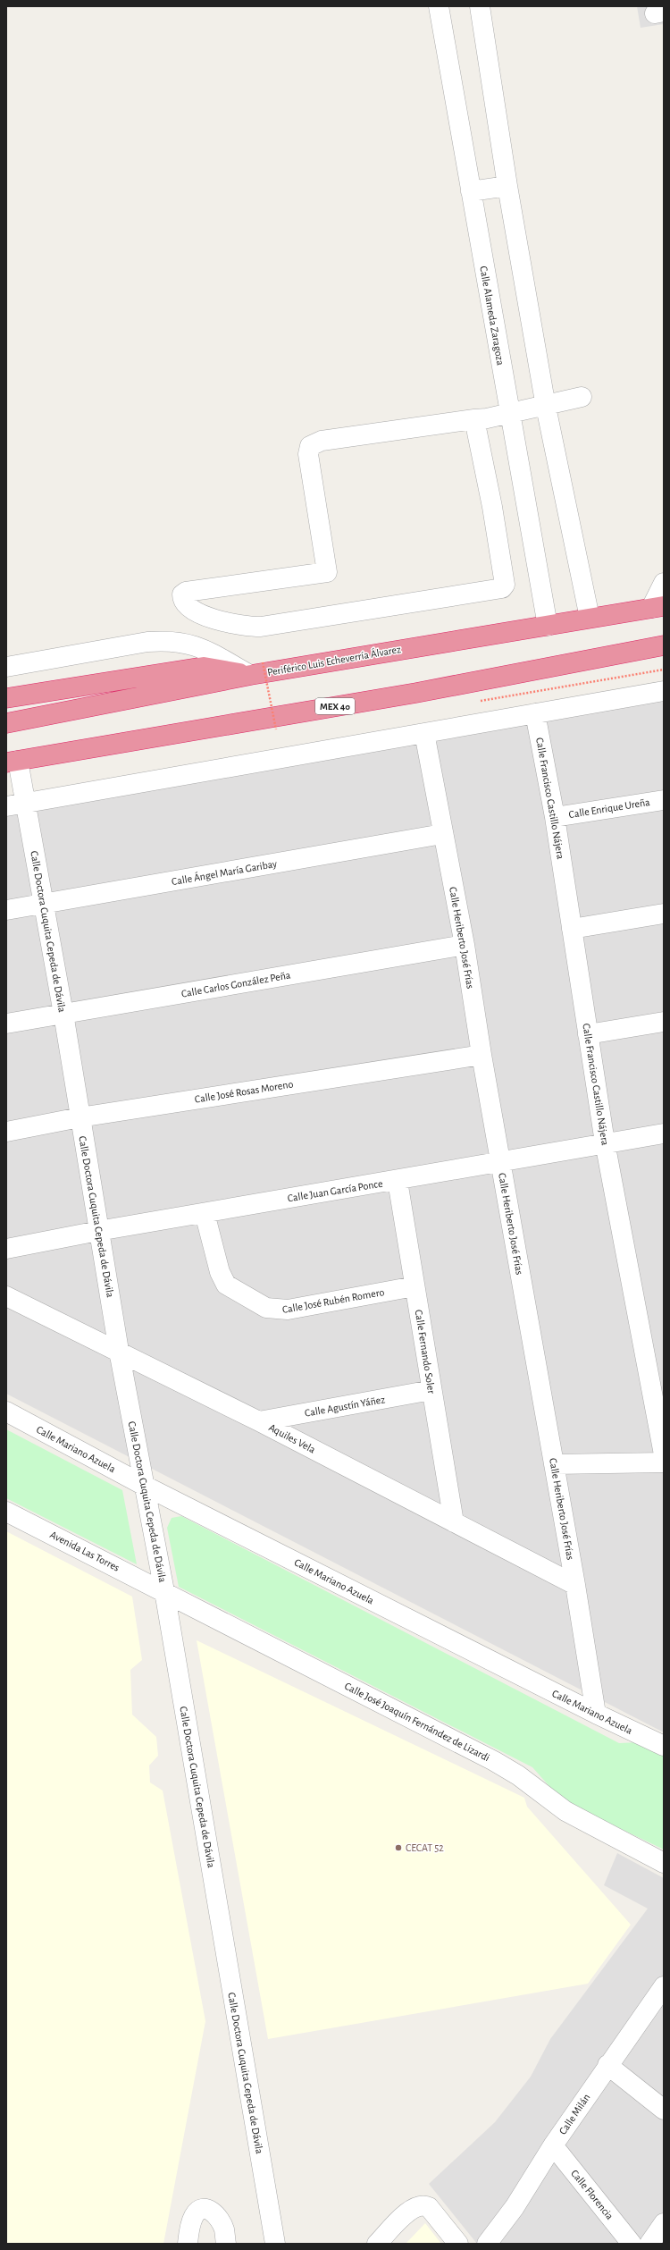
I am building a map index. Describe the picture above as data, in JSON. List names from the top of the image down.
{
  "streets": {
    "highway": ["Periférico Luis Echeverría Álvarez", "MEX 40"],
    "street": [
      "Calle Alameda Zaragoza",
      "Calle Francisco Castillo Nájera",
      "Calle Enrique Ureña",
      "Calle Ángel María Garibay",
      "Calle Doctora Cuquita Cepeda de Dávila",
      "Calle Heriberto José Frías",
      "Calle Carlos González Peña",
      "Calle José Rosas Moreno",
      "Calle Juan García Ponce",
      "Calle José Rubén Romero",
      "Calle Fernando Soler",
      "Calle Agustín Yáñez",
      "Aquiles Vela",
      "Calle Mariano Azuela",
      "Avenida Las Torres",
      "Calle José Joaquín Fernández de Lizardi",
      "Calle Milán",
      "Calle Florencia"
    ]
  },
  "crossings": [
    ["Calle Alameda Zaragoza", "Periférico Luis Echeverría Álvarez"],
    ["MEX 40", "Calle Doctora Cuquita Cepeda de Dávila"],
    ["Calle Francisco Castillo Nájera", "Calle Enrique Ureña"],
    ["Calle Francisco Castillo Nájera", "Calle Juan García Ponce"],
    ["Calle Ángel María Garibay", "Calle Doctora Cuquita Cepeda de Dávila"],
    ["Calle Ángel María Garibay", "Calle Heriberto José Frías"],
    ["Calle Doctora Cuquita Cepeda de Dávila", "Calle Carlos González Peña"],
    ["Calle Doctora Cuquita Cepeda de Dávila", "Calle José Rosas Moreno"],
    ["Calle Doctora Cuquita Cepeda de Dávila", "Calle Juan García Ponce"],
    ["Calle Doctora Cuquita Cepeda de Dávila", "Aquiles Vela"],
    ["Calle Doctora Cuquita Cepeda de Dávila", "Calle Mariano Azuela"],
    ["Calle Doctora Cuquita Cepeda de Dávila", "Avenida Las Torres"],
    ["Calle Doctora Cuquita Cepeda de Dávila", "Calle José Joaquín Fernández de Lizardi"],
    ["Calle Heriberto José Frías", "Calle Carlos González Peña"],
    ["Calle Heriberto José Frías", "Calle José Rosas Moreno"],
    ["Calle Heriberto José Frías", "Calle Juan García Ponce"],
    ["Calle Heriberto José Frías", "Aquiles Vela"],
    ["Calle Heriberto José Frías", "Calle Mariano Azuela"],
    ["Calle Juan García Ponce", "Calle José Rubén Romero"],
    ["Calle Juan García Ponce", "Calle Fernando Soler"],
    ["Calle José Rubén Romero", "Calle Fernando Soler"],
    ["Calle Fernando Soler", "Calle Agustín Yáñez"],
    ["Calle Fernando Soler", "Aquiles Vela"],
    ["Calle Agustín Yáñez", "Aquiles Vela"],
    ["Avenida Las Torres", "Calle José Joaquín Fernández de Lizardi"],
    ["Calle Milán", "Calle Florencia"]
  ],
  "places": ["CECAT 52"]
}
